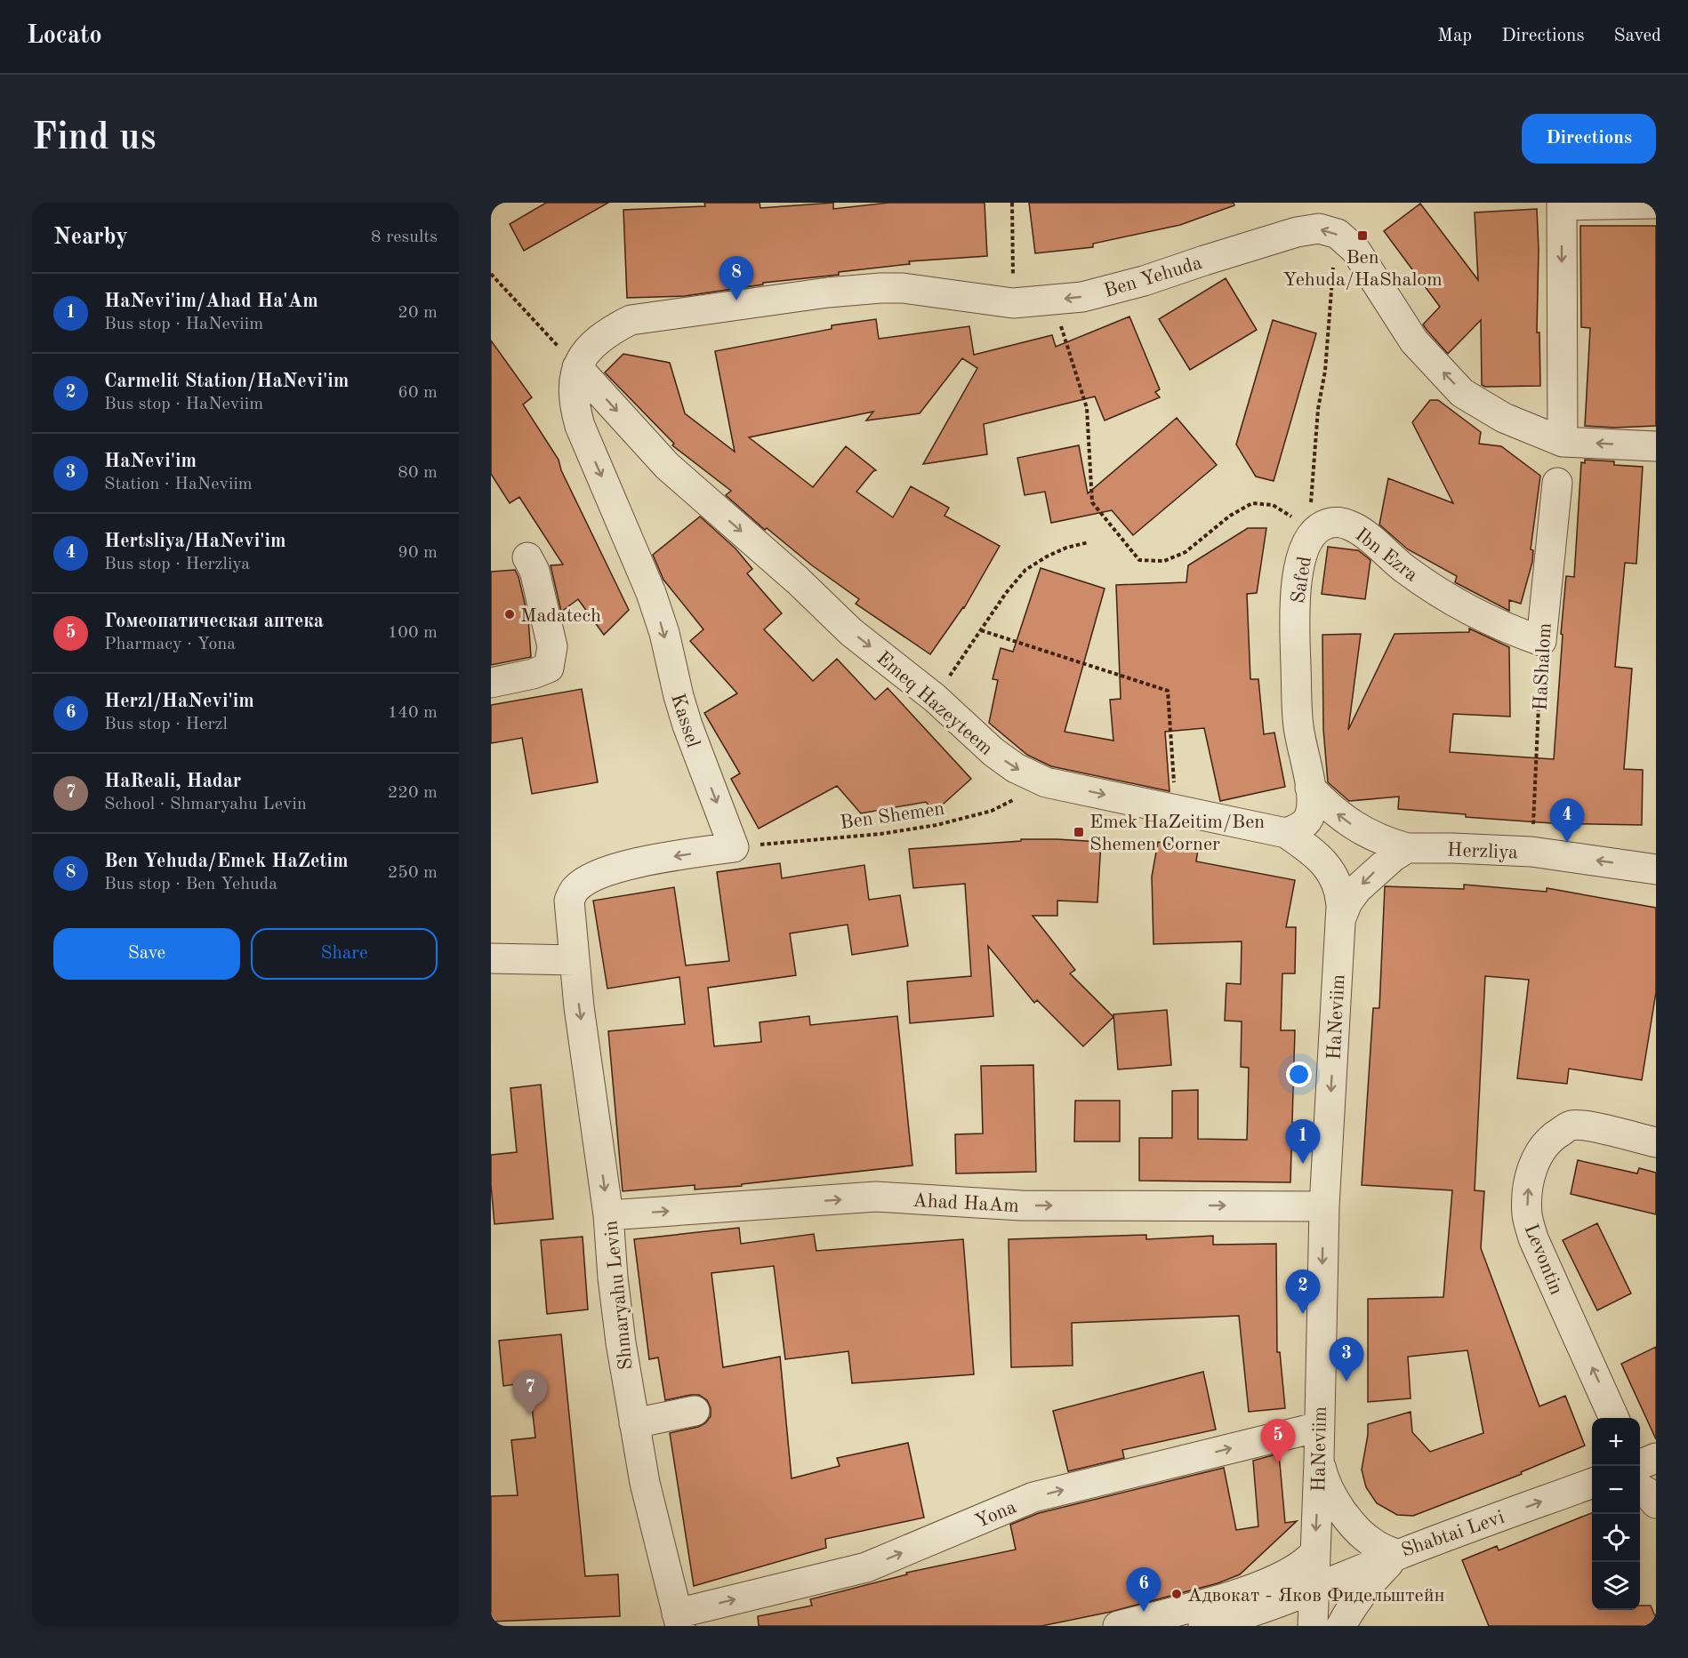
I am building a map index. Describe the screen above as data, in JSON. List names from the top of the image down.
{
  "streets": {
    "street": [
      "Ben Yehuda",
      "Ibn Ezra",
      "Safed",
      "HaShalom",
      "Emeq Hazeyteem",
      "Kassel",
      "Herzliya",
      "HaNeviim",
      "Ahad HaAm",
      "Levontin",
      "Shmaryahu Levin",
      "Yona",
      "Shabtai Levi"
    ],
    "path": ["Ben Shemen"]
  },
  "crossings": [
    ["Ben Yehuda", "Safed"],
    ["Ben Yehuda", "Emeq Hazeyteem"],
    ["Ben Yehuda", "Kassel"],
    ["Ibn Ezra", "Safed"],
    ["Ibn Ezra", "HaShalom"],
    ["Safed", "Emeq Hazeyteem"],
    ["HaShalom", "Herzliya"],
    ["Emeq Hazeyteem", "Kassel"],
    ["Emeq Hazeyteem", "Ben Shemen"],
    ["Emeq Hazeyteem", "HaNeviim"],
    ["Kassel", "Ben Shemen"],
    ["HaNeviim", "Ahad HaAm"],
    ["HaNeviim", "Yona"],
    ["HaNeviim", "Shabtai Levi"],
    ["Ahad HaAm", "Shmaryahu Levin"],
    ["Shmaryahu Levin", "Yona"]
  ],
  "one_way": [
    "Ben Yehuda",
    "Emeq Hazeyteem",
    "Kassel",
    "Herzliya",
    "HaNeviim",
    "Ahad HaAm",
    "Shmaryahu Levin",
    "Shabtai Levi"
  ],
  "places": {
    "transit": ["Ben Yehuda/HaShalom", "Emek HaZeitim/Ben Shemen Corner"],
    "other": ["Madatech", "Адвокат - Яков Фидельштейн"]
  },
  "page": {
    "header": "Locato",
    "nav": ["Map", "Directions", "Saved"],
    "buttons": [
      "Directions",
      ["Save", "Share"]
    ],
    "title": "Find us",
    "heading": ["Nearby", "8 results"],
    "pins": [
      "8",
      "4",
      "1",
      "2",
      "3",
      "7",
      "5",
      "6"
    ],
    "list": [
      {
        "mark": "1",
        "name": "HaNevi'im/Ahad Ha'Am",
        "note": "Bus stop · HaNeviim",
        "value": "20 m"
      },
      {
        "mark": "2",
        "name": "Carmelit Station/HaNevi'im",
        "note": "Bus stop · HaNeviim",
        "value": "60 m"
      },
      {
        "mark": "3",
        "name": "HaNevi'im",
        "note": "Station · HaNeviim",
        "value": "80 m"
      },
      {
        "mark": "4",
        "name": "Hertsliya/HaNevi'im",
        "note": "Bus stop · Herzliya",
        "value": "90 m"
      },
      {
        "mark": "5",
        "name": "Гомеопатическая аптека",
        "note": "Pharmacy · Yona",
        "value": "100 m"
      },
      {
        "mark": "6",
        "name": "Herzl/HaNevi'im",
        "note": "Bus stop · Herzl",
        "value": "140 m"
      },
      {
        "mark": "7",
        "name": "HaReali, Hadar",
        "note": "School · Shmaryahu Levin",
        "value": "220 m"
      },
      {
        "mark": "8",
        "name": "Ben Yehuda/Emek HaZetim",
        "note": "Bus stop · Ben Yehuda",
        "value": "250 m"
      }
    ],
    "map_buttons": ["+", "−"]
  }
}
